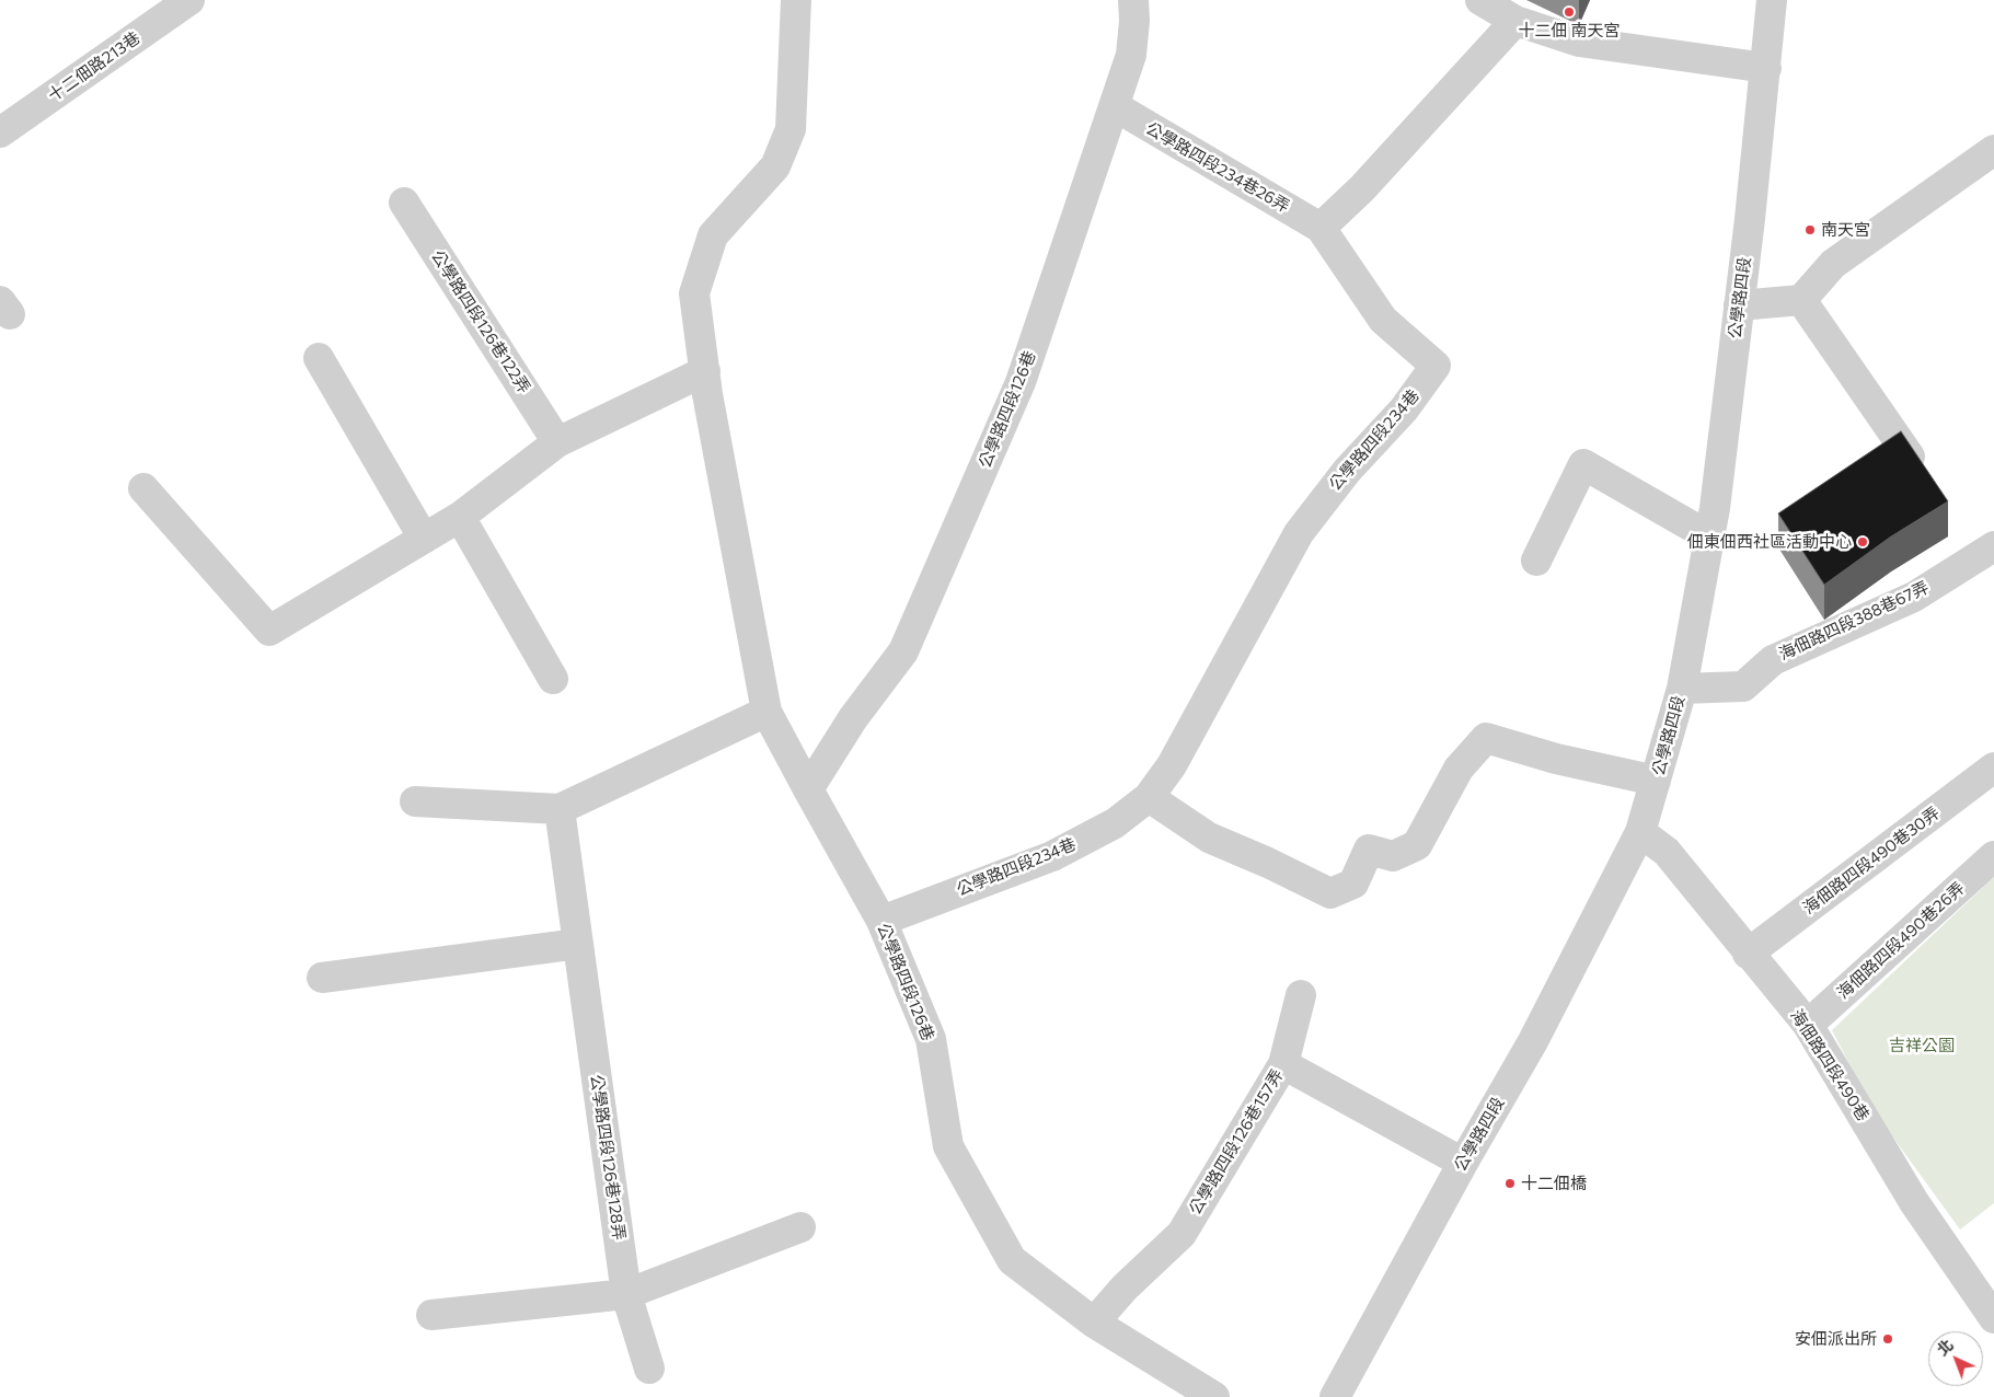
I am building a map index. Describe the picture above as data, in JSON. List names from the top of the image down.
{
  "streets": {
    "street": [
      "十二佃路213巷",
      "公學路四段234巷26弄",
      "公學路四段",
      "公學路四段126巷122弄",
      "公學路四段126巷",
      "公學路四段234巷",
      "海佃路四段388巷67弄",
      "海佃路四段490巷30弄",
      "海佃路四段490巷26弄",
      "海佃路四段490巷",
      "公學路四段126巷157弄",
      "公學路四段126巷128弄"
    ]
  },
  "crossings": [
    ["公學路四段234巷26弄", "公學路四段126巷"],
    ["公學路四段234巷26弄", "公學路四段234巷"],
    ["公學路四段", "海佃路四段388巷67弄"],
    ["公學路四段", "海佃路四段490巷"],
    ["公學路四段", "公學路四段126巷157弄"],
    ["公學路四段126巷", "公學路四段234巷"],
    ["公學路四段126巷", "公學路四段126巷157弄"],
    ["海佃路四段490巷30弄", "海佃路四段490巷"],
    ["海佃路四段490巷26弄", "海佃路四段490巷"]
  ],
  "parks": ["吉祥公園"],
  "places": [
    "十二佃 南天宮",
    "南天宮",
    "佃東佃西社區活動中心",
    "十二佃橋",
    "安佃派出所"
  ],
  "north": "top left"
}
